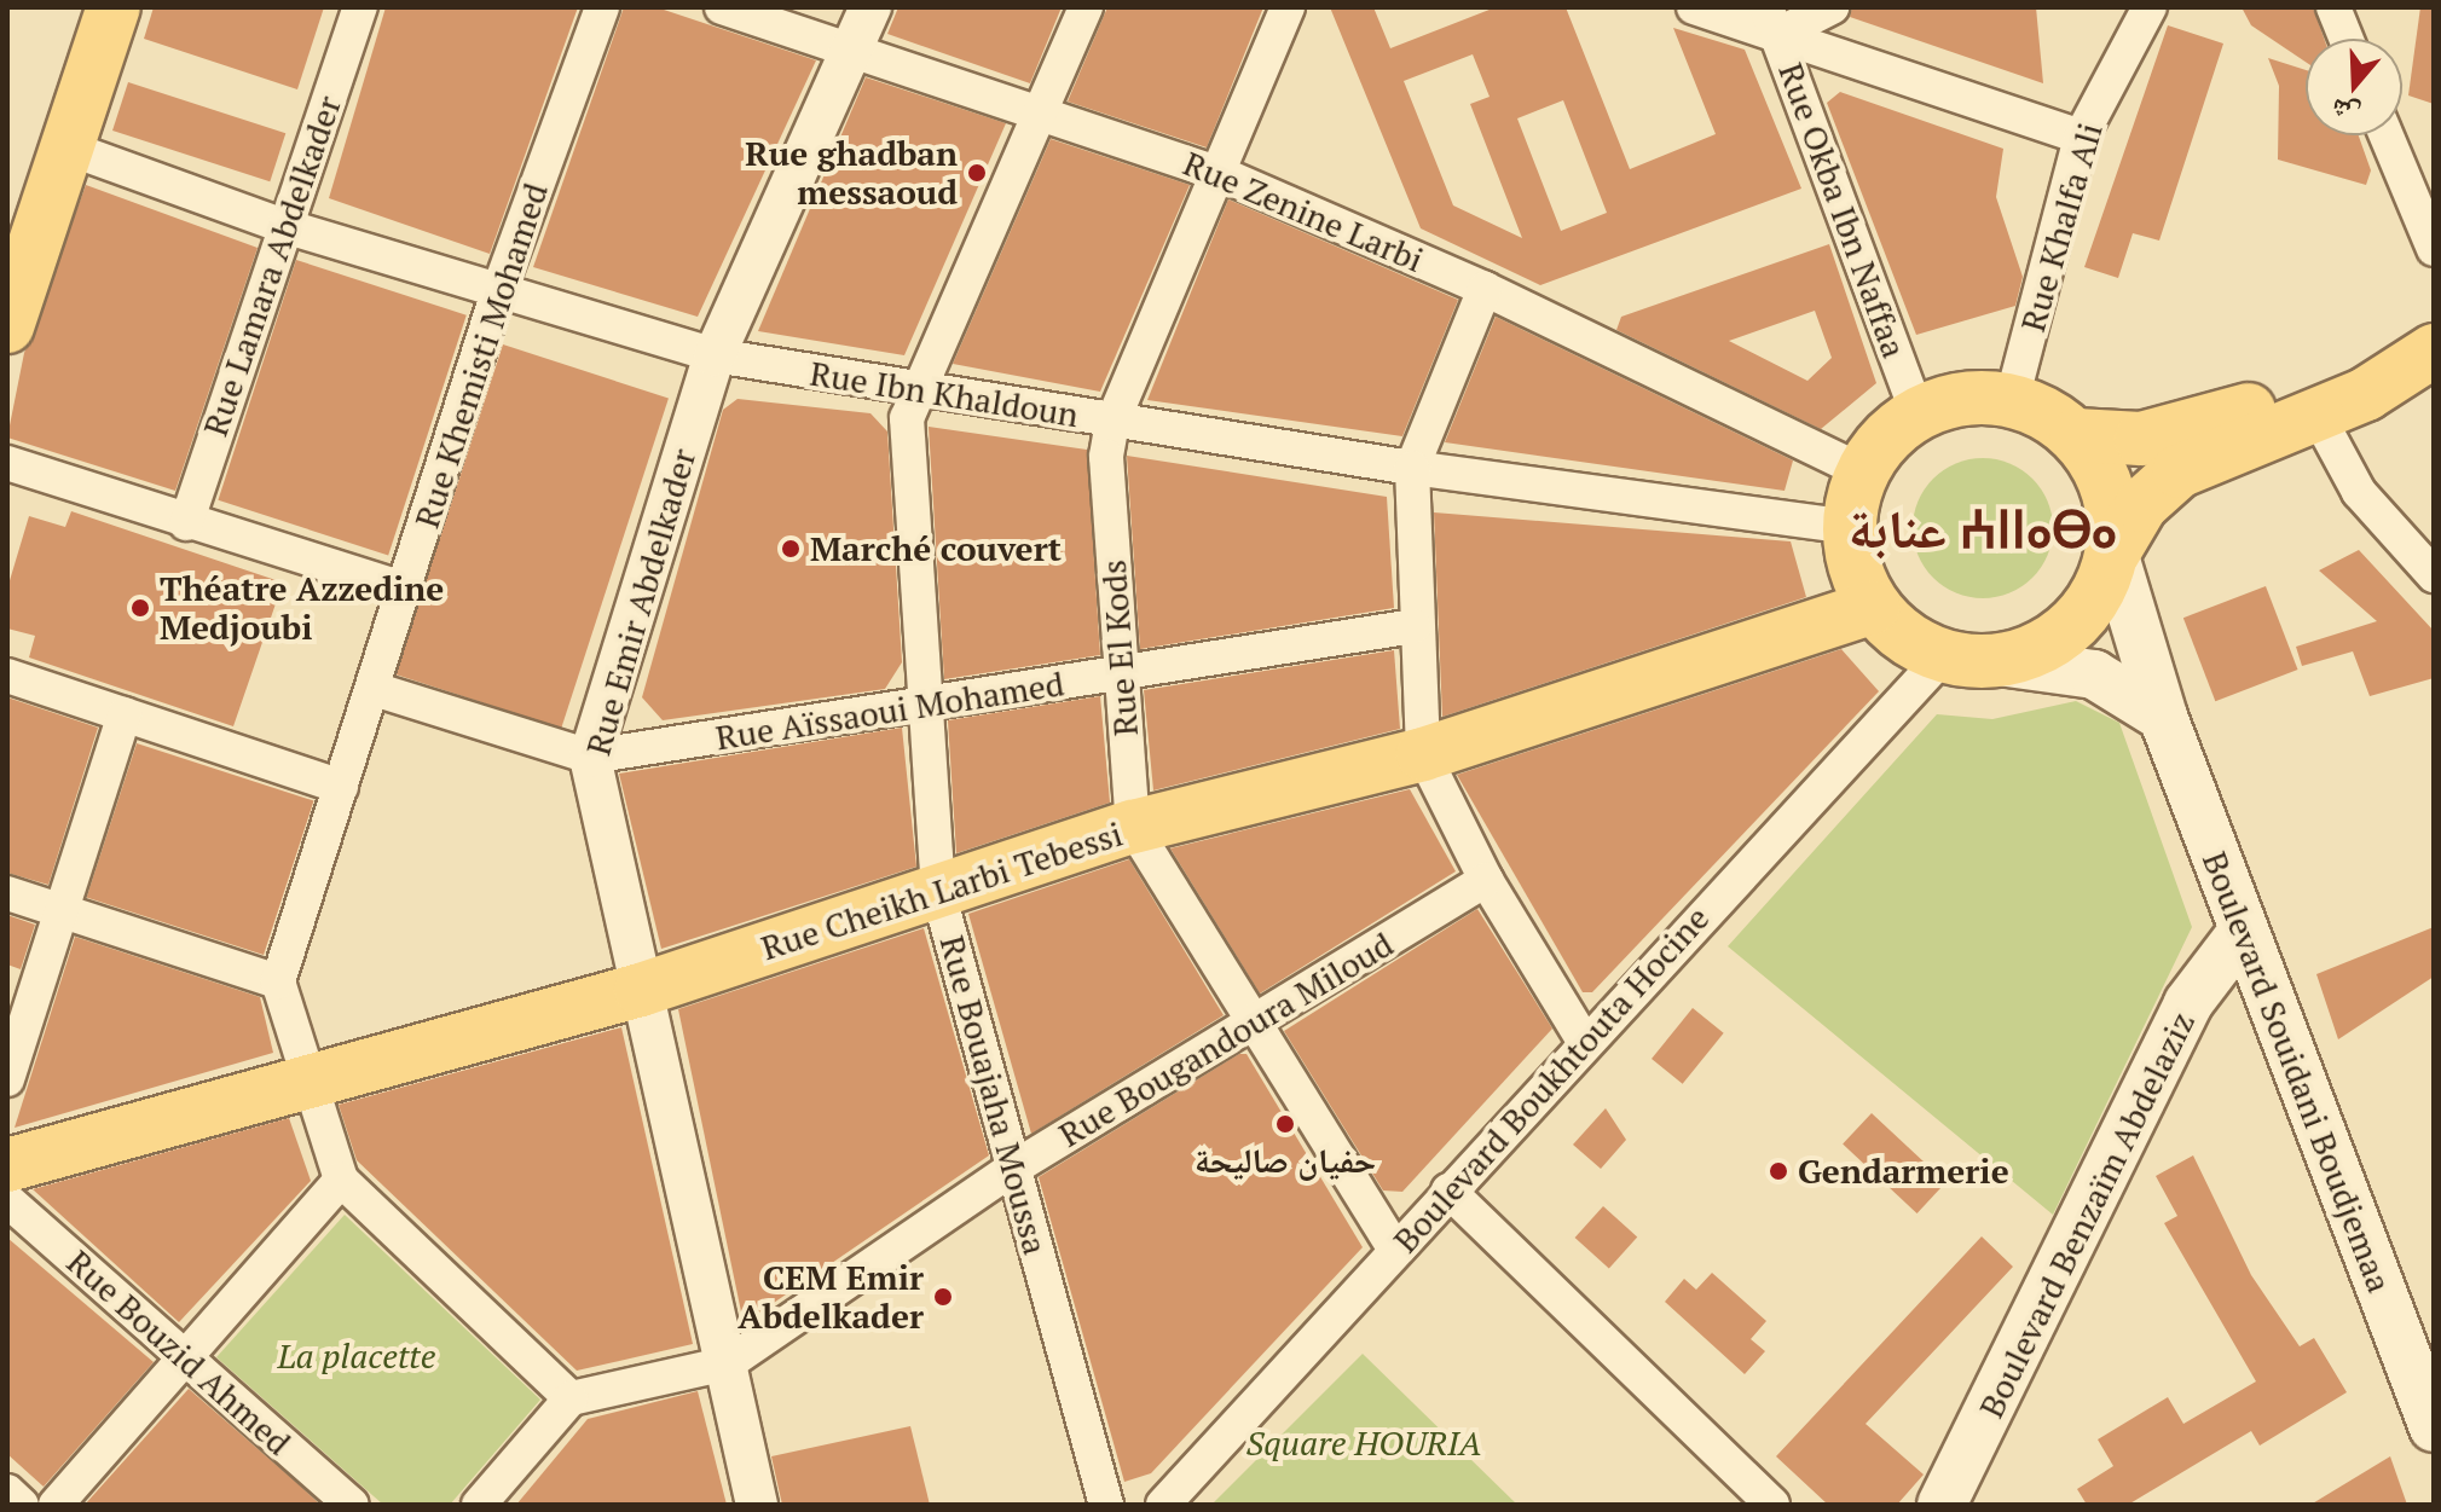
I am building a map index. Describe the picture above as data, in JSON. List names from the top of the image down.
{
  "streets": {
    "main road": ["Rue Cheikh Larbi Tebessi", "Boulevard Souidani Boudjemaa", "Boulevard Benzaïm Abdelaziz"],
    "street": [
      "Rue Okba Ibn Naffaa",
      "Rue Zenine Larbi",
      "Rue Khalfa Ali",
      "Rue Lamara Abdelkader",
      "Rue Khemisti Mohamed",
      "Rue Ibn Khaldoun",
      "Rue Emir Abdelkader",
      "Rue El Kods",
      "Rue Aïssaoui Mohamed",
      "Rue Bougandoura Miloud",
      "Boulevard Boukhtouta Hocine",
      "Rue Bouajaha Moussa",
      "Rue Bouzid Ahmed"
    ]
  },
  "crossings": [
    ["Rue Okba Ibn Naffaa", "Rue Zenine Larbi"],
    ["Rue Okba Ibn Naffaa", "Rue Khalfa Ali"],
    ["Rue Okba Ibn Naffaa", "Rue Ibn Khaldoun"],
    ["Rue Okba Ibn Naffaa", "Rue Cheikh Larbi Tebessi"],
    ["Rue Okba Ibn Naffaa", "Boulevard Souidani Boudjemaa"],
    ["Rue Okba Ibn Naffaa", "Boulevard Boukhtouta Hocine"],
    ["Rue Zenine Larbi", "Rue Khalfa Ali"],
    ["Rue Zenine Larbi", "Rue Ibn Khaldoun"],
    ["Rue Zenine Larbi", "Rue Emir Abdelkader"],
    ["Rue Zenine Larbi", "Rue El Kods"],
    ["Rue Zenine Larbi", "Rue Cheikh Larbi Tebessi"],
    ["Rue Zenine Larbi", "Boulevard Souidani Boudjemaa"],
    ["Rue Zenine Larbi", "Boulevard Boukhtouta Hocine"],
    ["Rue Khalfa Ali", "Rue Ibn Khaldoun"],
    ["Rue Khalfa Ali", "Rue Cheikh Larbi Tebessi"],
    ["Rue Khalfa Ali", "Boulevard Souidani Boudjemaa"],
    ["Rue Khalfa Ali", "Boulevard Boukhtouta Hocine"],
    ["Rue Lamara Abdelkader", "Rue Ibn Khaldoun"],
    ["Rue Khemisti Mohamed", "Rue Ibn Khaldoun"],
    ["Rue Khemisti Mohamed", "Rue Aïssaoui Mohamed"],
    ["Rue Ibn Khaldoun", "Rue Emir Abdelkader"],
    ["Rue Ibn Khaldoun", "Rue El Kods"],
    ["Rue Ibn Khaldoun", "Rue Cheikh Larbi Tebessi"],
    ["Rue Ibn Khaldoun", "Boulevard Souidani Boudjemaa"],
    ["Rue Ibn Khaldoun", "Boulevard Boukhtouta Hocine"],
    ["Rue Ibn Khaldoun", "Rue Bouajaha Moussa"],
    ["Rue Emir Abdelkader", "Rue Aïssaoui Mohamed"],
    ["Rue Emir Abdelkader", "Rue Cheikh Larbi Tebessi"],
    ["Rue Emir Abdelkader", "Rue Bougandoura Miloud"],
    ["Rue El Kods", "Rue Aïssaoui Mohamed"],
    ["Rue El Kods", "Rue Cheikh Larbi Tebessi"],
    ["Rue El Kods", "Rue Bougandoura Miloud"],
    ["Rue El Kods", "Boulevard Boukhtouta Hocine"],
    ["Rue Aïssaoui Mohamed", "Rue Bouajaha Moussa"],
    ["Rue Cheikh Larbi Tebessi", "Boulevard Souidani Boudjemaa"],
    ["Rue Cheikh Larbi Tebessi", "Boulevard Boukhtouta Hocine"],
    ["Rue Cheikh Larbi Tebessi", "Rue Bouajaha Moussa"],
    ["Rue Bougandoura Miloud", "Rue Bouajaha Moussa"],
    ["Boulevard Souidani Boudjemaa", "Boulevard Boukhtouta Hocine"],
    ["Boulevard Souidani Boudjemaa", "Boulevard Benzaïm Abdelaziz"]
  ],
  "districts": ["عنابة ⵄⵏⵏⴰⴱⴰ"],
  "parks": ["La placette", "Square HOURIA"],
  "places": [
    "Rue ghadban messaoud",
    "Marché couvert",
    "Théatre Azzedine Medjoubi",
    "حفيان صاليحة",
    "Gendarmerie",
    "CEM Emir Abdelkader"
  ],
  "north": "bottom"
}
